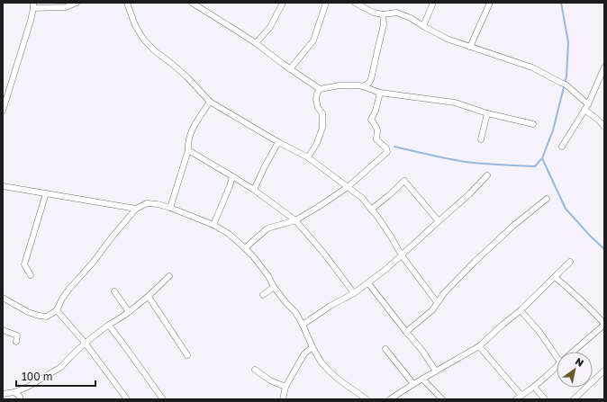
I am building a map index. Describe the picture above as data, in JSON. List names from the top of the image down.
{
  "scale_bar": "100 m",
  "north": "top right"
}
